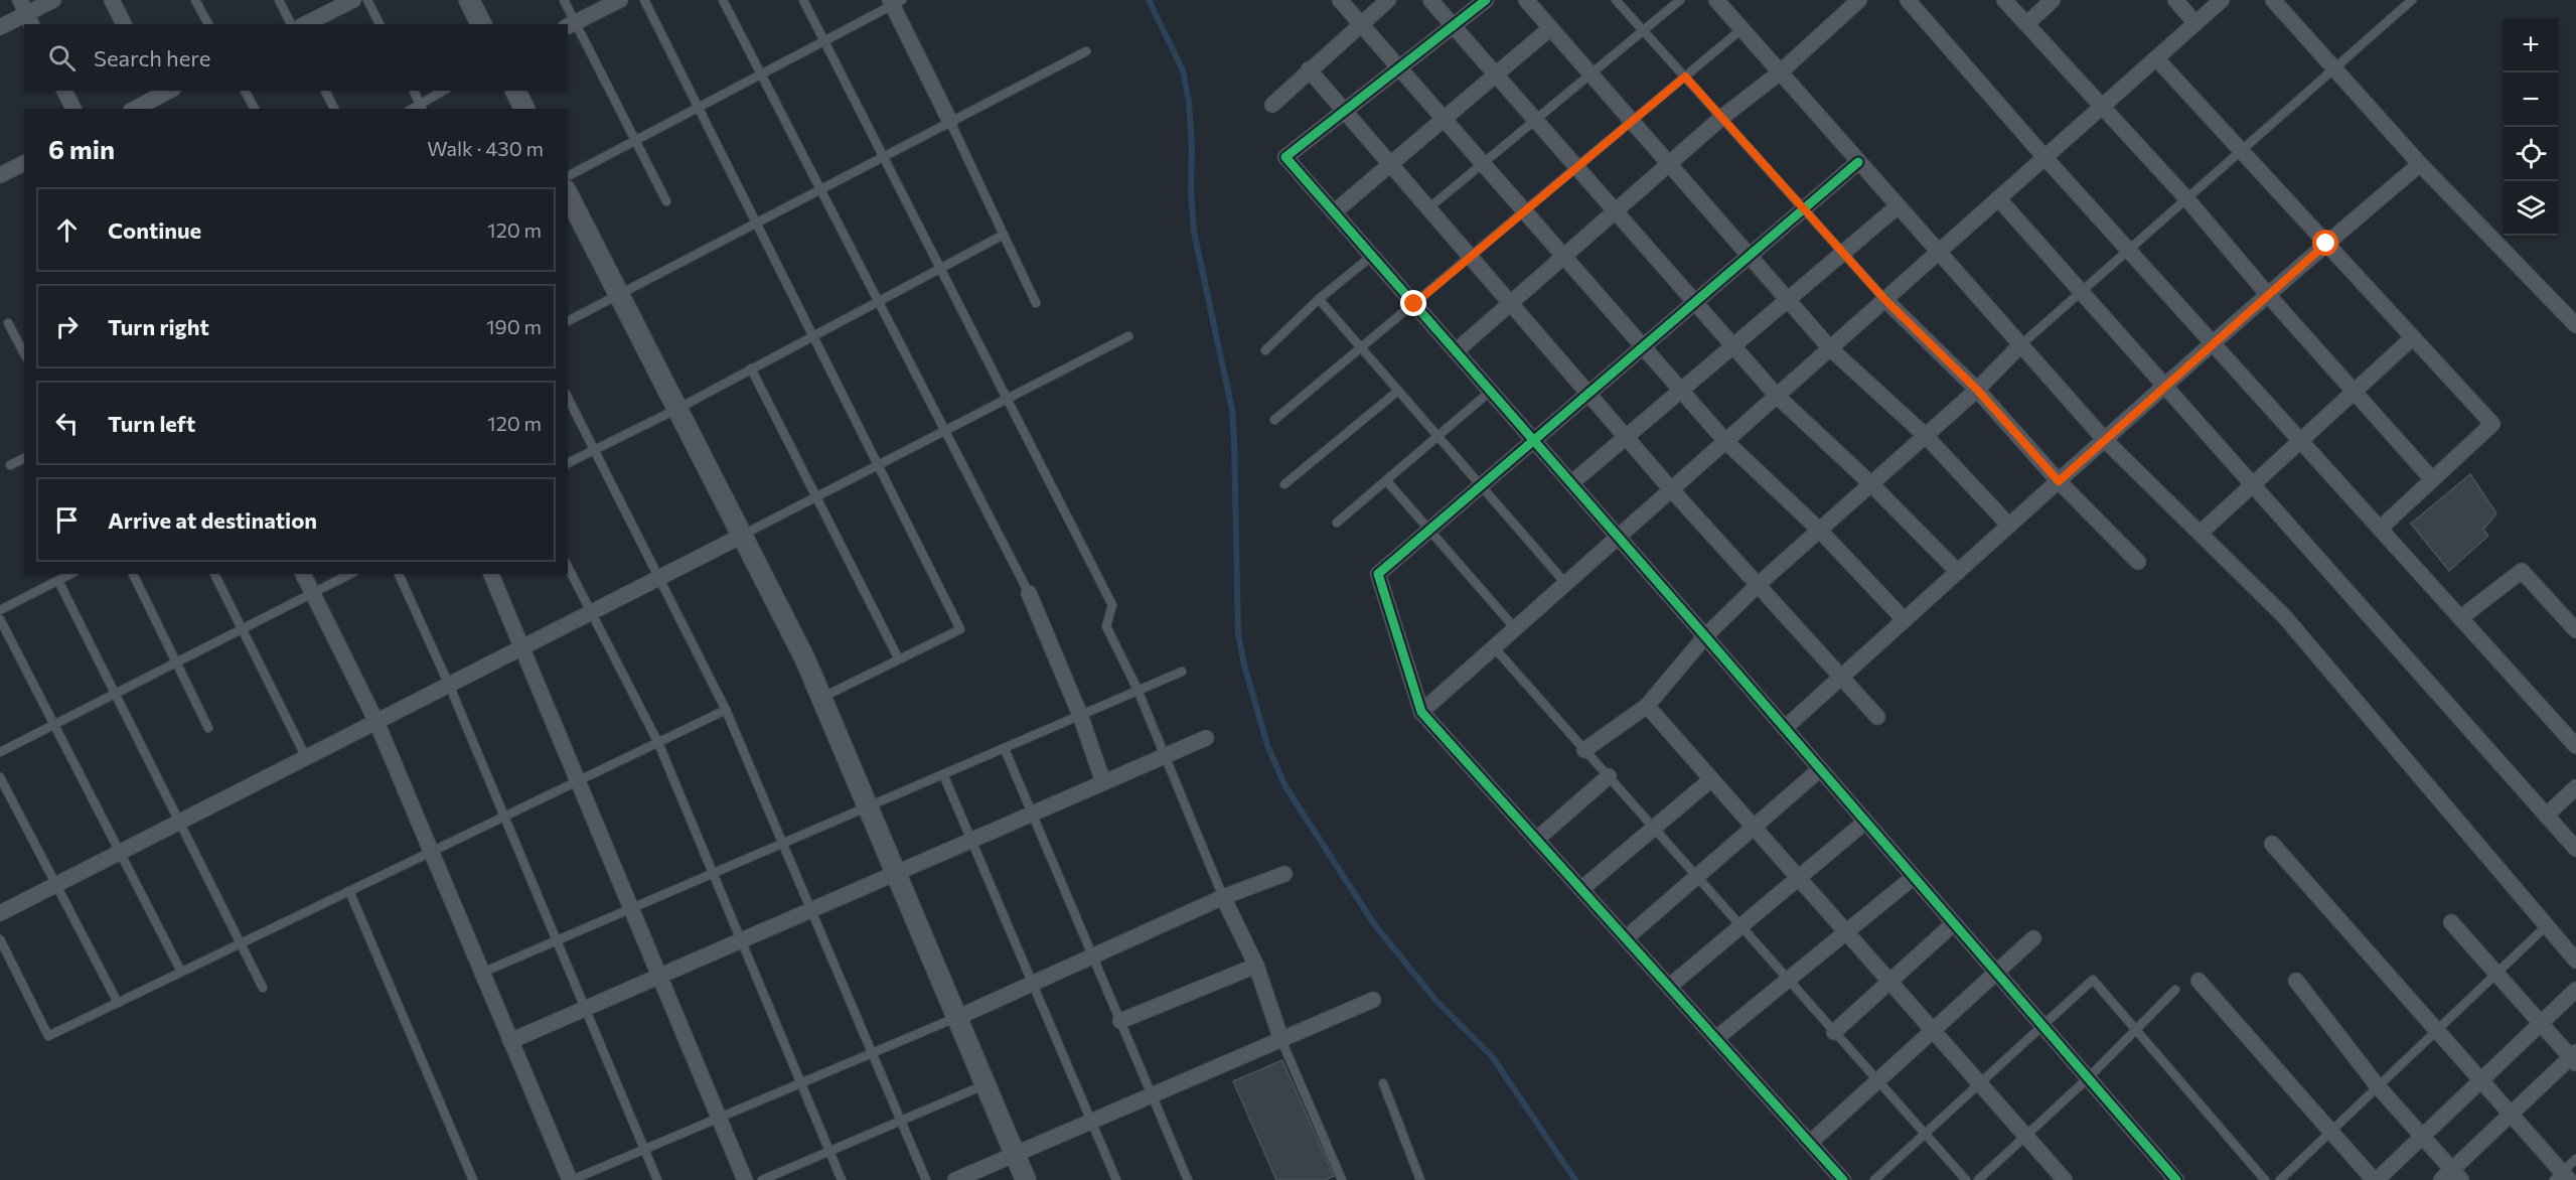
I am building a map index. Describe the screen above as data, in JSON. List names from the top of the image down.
{
  "page": {
    "map_buttons": ["+", "−"],
    "search": "Search here",
    "heading": ["6 min", "Walk · 430 m"],
    "list": [
      ["Continue", "120 m"],
      ["Turn right", "190 m"],
      ["Turn left", "120 m"],
      "Arrive at destination"
    ]
  }
}
